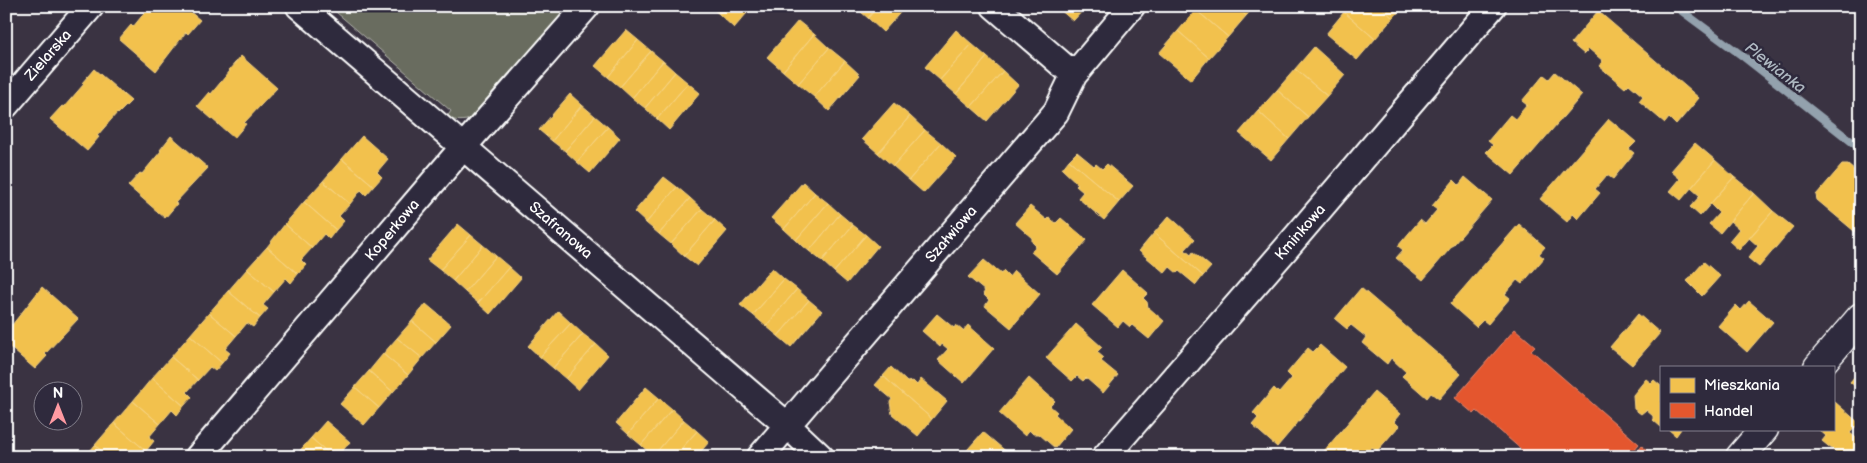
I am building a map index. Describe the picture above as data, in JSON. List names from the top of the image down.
{
  "streets": {
    "street": [
      "Zielarska",
      "Koperkowa",
      "Szafranowa",
      "Kminkowa",
      "Szałwiowa"
    ]
  },
  "crossings": [
    ["Koperkowa", "Szafranowa"],
    ["Szafranowa", "Szałwiowa"]
  ],
  "water": ["Plewianka"],
  "legend": ["Mieszkania", "Handel"],
  "north": "top"
}
